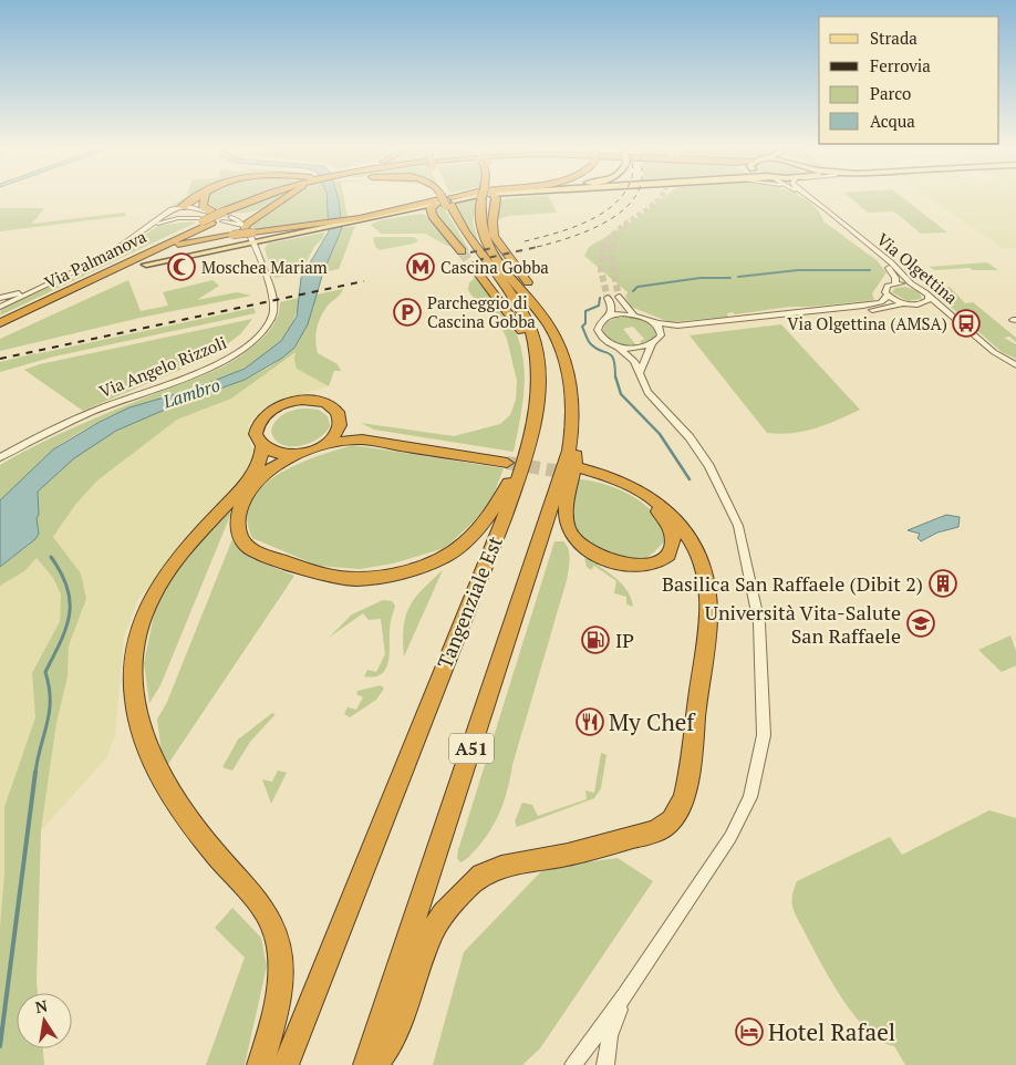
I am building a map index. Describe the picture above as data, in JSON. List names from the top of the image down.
{
  "streets": {
    "highway": ["Via Palmanova", "Tangenziale Est", "A51"],
    "street": ["Via Olgettina", "Via Angelo Rizzoli"]
  },
  "crossings": [
    ["Via Palmanova", "Via Angelo Rizzoli"]
  ],
  "water": ["Lambro"],
  "places": {
    "mosque": ["Moschea Mariam"],
    "metro station": ["Cascina Gobba"],
    "parking": ["Parcheggio di Cascina Gobba"],
    "bus stop": ["Via Olgettina (AMSA)"],
    "building": ["Basilica San Raffaele (Dibit 2)"],
    "school or university": ["Università Vita-Salute San Raffaele"],
    "fuel station": ["IP"],
    "restaurant": ["My Chef"],
    "hotel": ["Hotel Rafael"]
  },
  "legend": [
    "Strada",
    "Ferrovia",
    "Parco",
    "Acqua"
  ],
  "north": "top"
}
